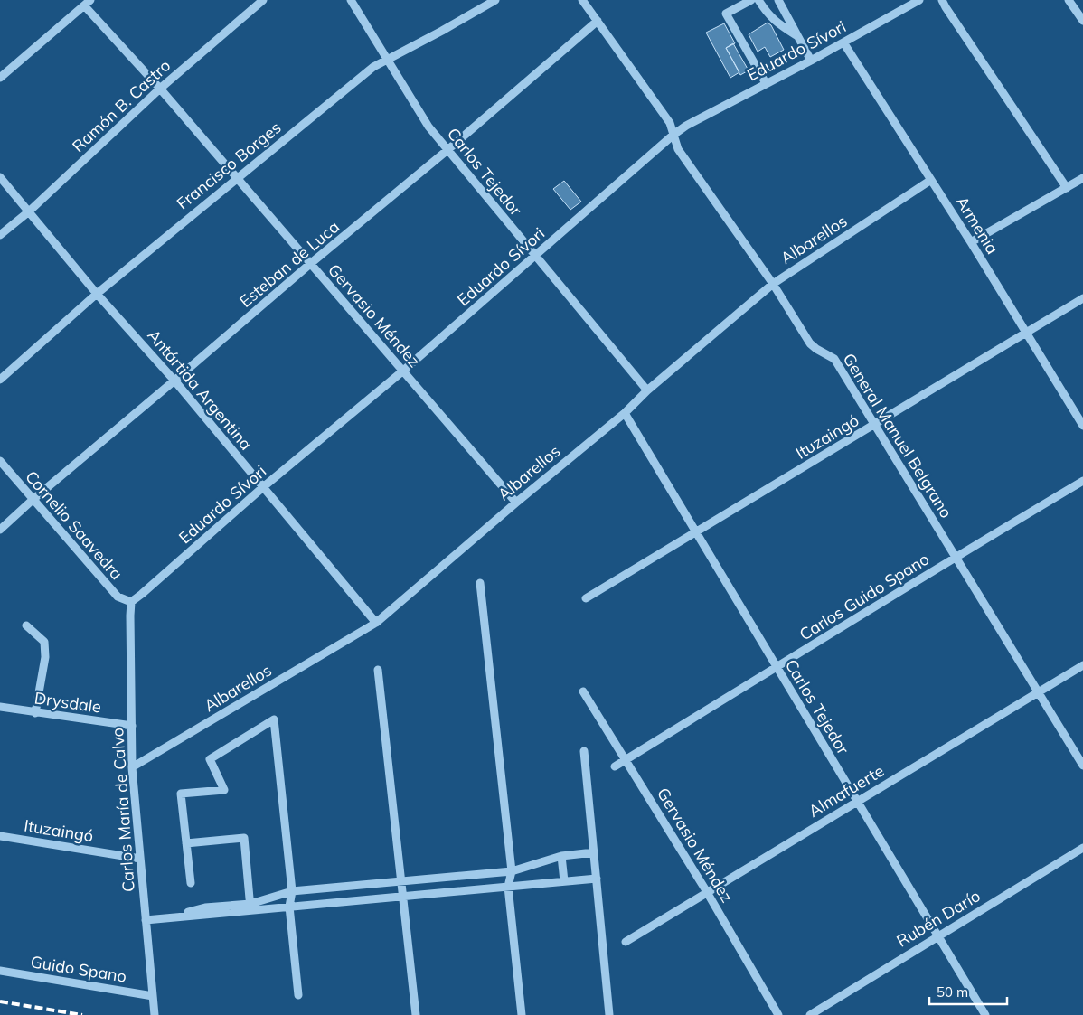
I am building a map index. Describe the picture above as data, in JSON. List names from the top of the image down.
{
  "streets": {
    "street": [
      "Eduardo Sívori",
      "Ramón B. Castro",
      "Francisco Borges",
      "Carlos Tejedor",
      "Armenia",
      "Albarellos",
      "Esteban de Luca",
      "Gervasio Méndez",
      "Antártida Argentina",
      "General Manuel Belgrano",
      "Ituzaingó",
      "Cornelio Saavedra",
      "Carlos Guido Spano",
      "Drysdale",
      "Almafuerte",
      "Carlos María de Calvo",
      "Rubén Darío",
      "Guido Spano"
    ]
  },
  "crossings": [
    ["Eduardo Sívori", "Carlos Tejedor"],
    ["Eduardo Sívori", "Armenia"],
    ["Eduardo Sívori", "Gervasio Méndez"],
    ["Eduardo Sívori", "Antártida Argentina"],
    ["Eduardo Sívori", "General Manuel Belgrano"],
    ["Eduardo Sívori", "Cornelio Saavedra"],
    ["Eduardo Sívori", "Carlos María de Calvo"],
    ["Ramón B. Castro", "Gervasio Méndez"],
    ["Ramón B. Castro", "Antártida Argentina"],
    ["Francisco Borges", "Carlos Tejedor"],
    ["Francisco Borges", "Gervasio Méndez"],
    ["Francisco Borges", "Antártida Argentina"],
    ["Carlos Tejedor", "Albarellos"],
    ["Carlos Tejedor", "Esteban de Luca"],
    ["Carlos Tejedor", "Ituzaingó"],
    ["Carlos Tejedor", "Carlos Guido Spano"],
    ["Carlos Tejedor", "Almafuerte"],
    ["Carlos Tejedor", "Rubén Darío"],
    ["Armenia", "Albarellos"],
    ["Armenia", "Ituzaingó"],
    ["Albarellos", "Gervasio Méndez"],
    ["Albarellos", "Antártida Argentina"],
    ["Albarellos", "General Manuel Belgrano"],
    ["Albarellos", "Carlos María de Calvo"],
    ["Esteban de Luca", "Gervasio Méndez"],
    ["Esteban de Luca", "Antártida Argentina"],
    ["Esteban de Luca", "General Manuel Belgrano"],
    ["Esteban de Luca", "Cornelio Saavedra"],
    ["Gervasio Méndez", "Carlos Guido Spano"],
    ["Gervasio Méndez", "Almafuerte"],
    ["General Manuel Belgrano", "Ituzaingó"],
    ["General Manuel Belgrano", "Carlos Guido Spano"],
    ["General Manuel Belgrano", "Almafuerte"],
    ["Ituzaingó", "Carlos María de Calvo"],
    ["Cornelio Saavedra", "Carlos María de Calvo"],
    ["Drysdale", "Carlos María de Calvo"],
    ["Carlos María de Calvo", "Guido Spano"]
  ],
  "scale_bar": "50 m"
}
